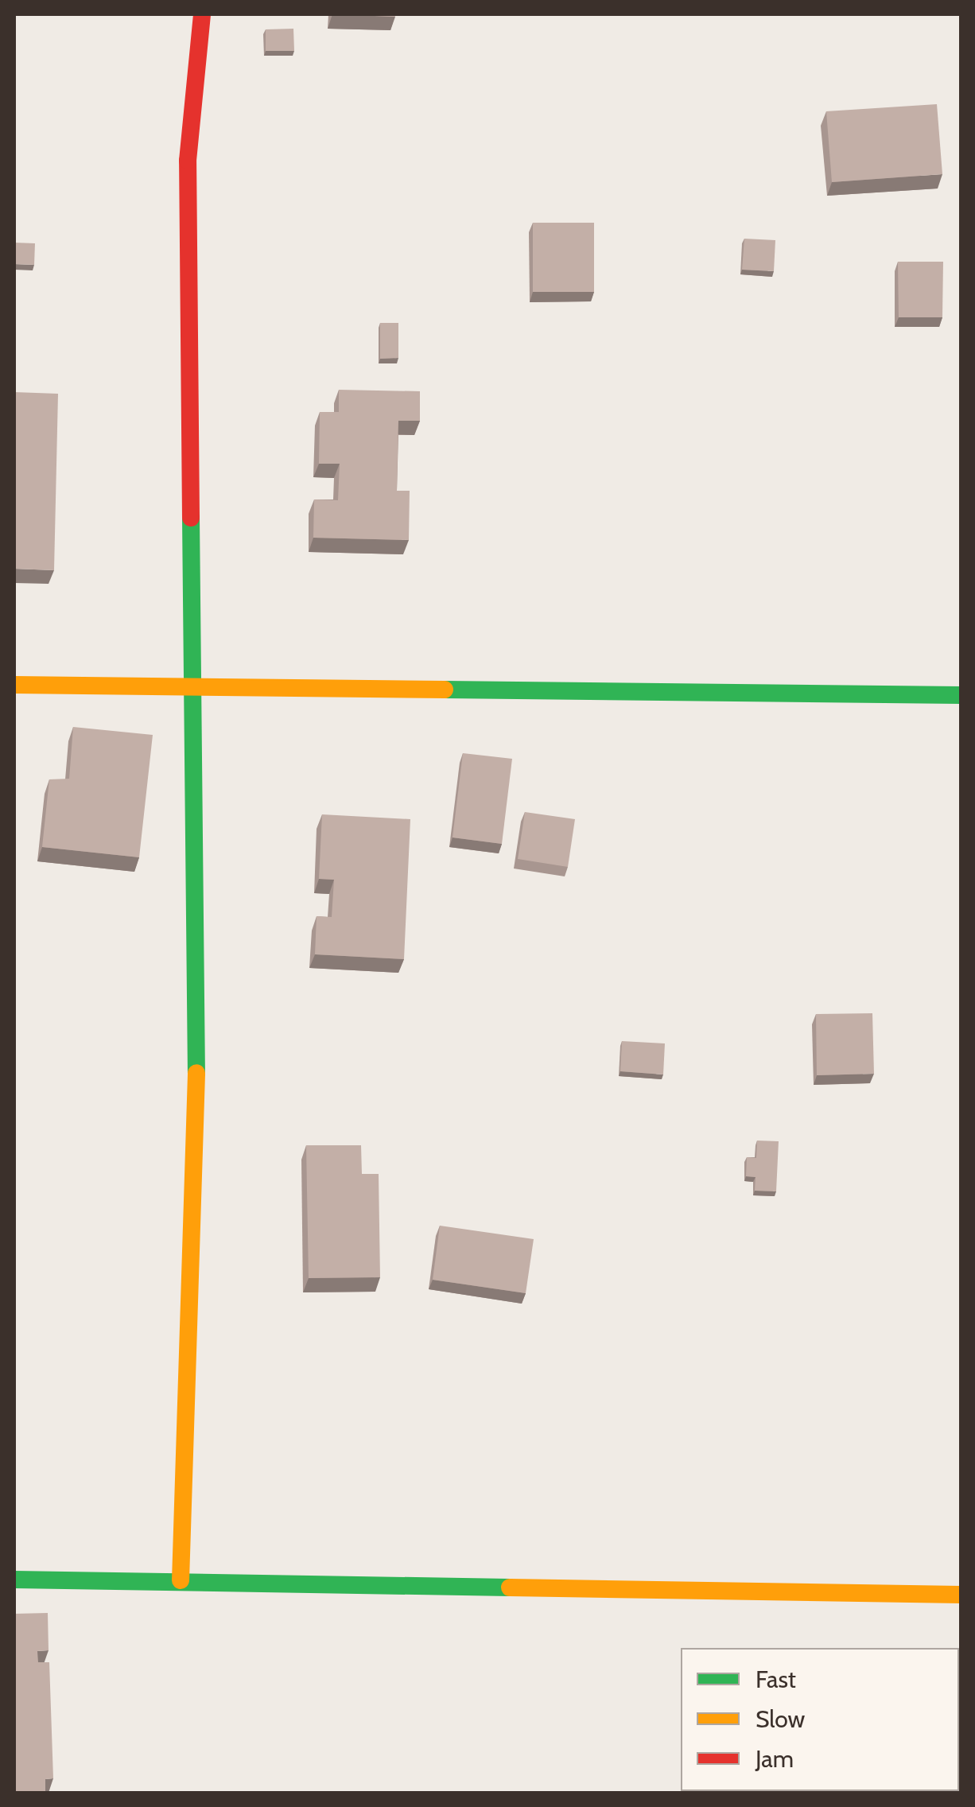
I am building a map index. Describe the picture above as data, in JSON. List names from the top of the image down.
{
  "legend": ["Fast", "Slow", "Jam"]
}
